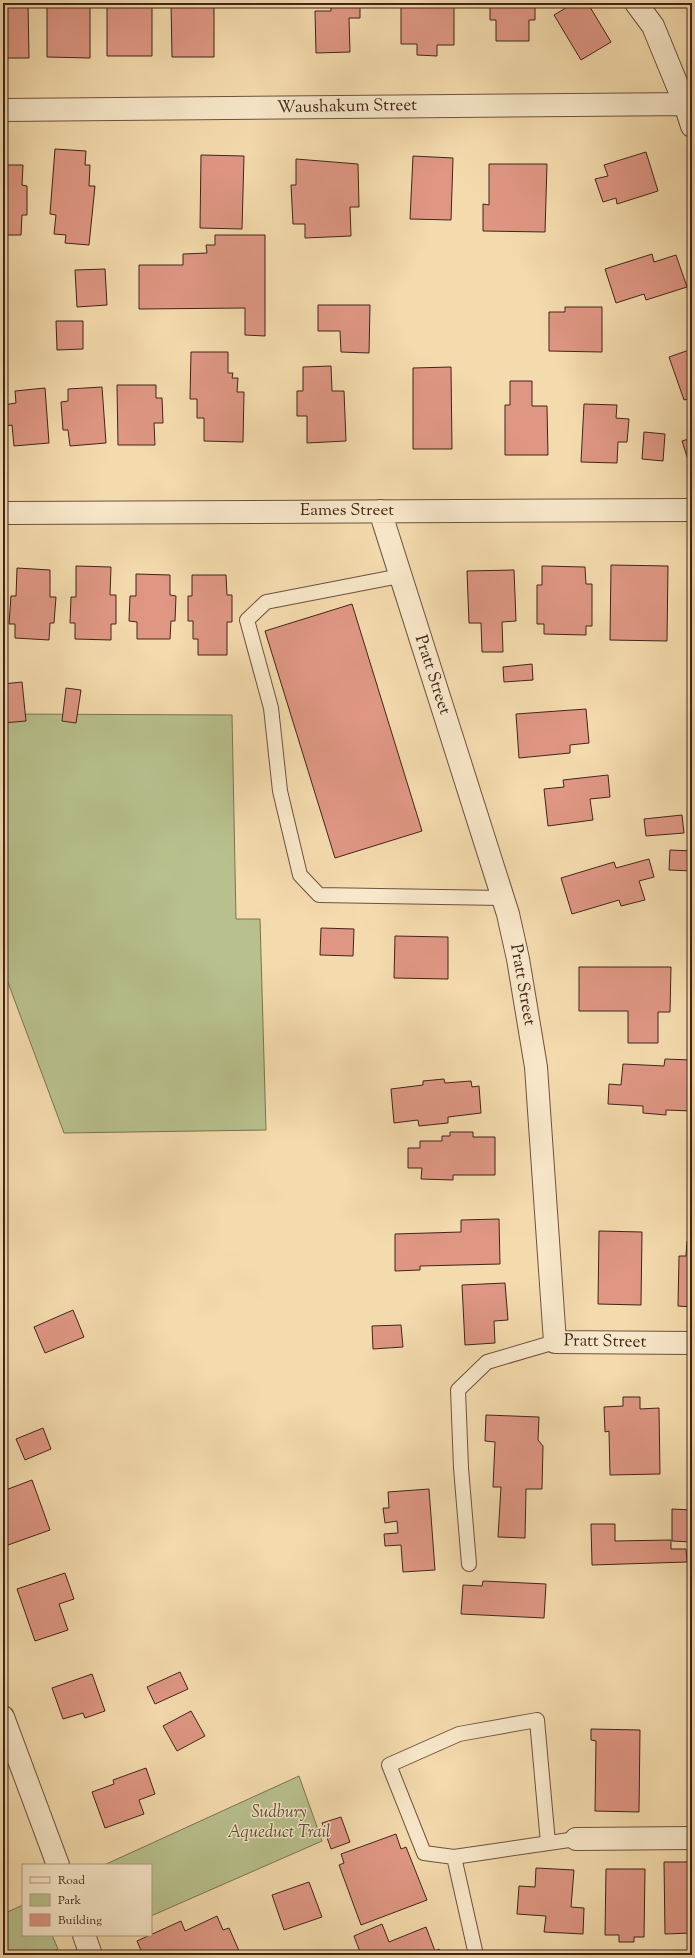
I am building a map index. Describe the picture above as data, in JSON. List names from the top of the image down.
{
  "streets": {
    "street": ["Waushakum Street", "Eames Street", "Pratt Street"]
  },
  "crossings": [
    ["Eames Street", "Pratt Street"]
  ],
  "parks": ["Sudbury Aqueduct Trail"],
  "legend": ["Road", "Park", "Building"]
}
